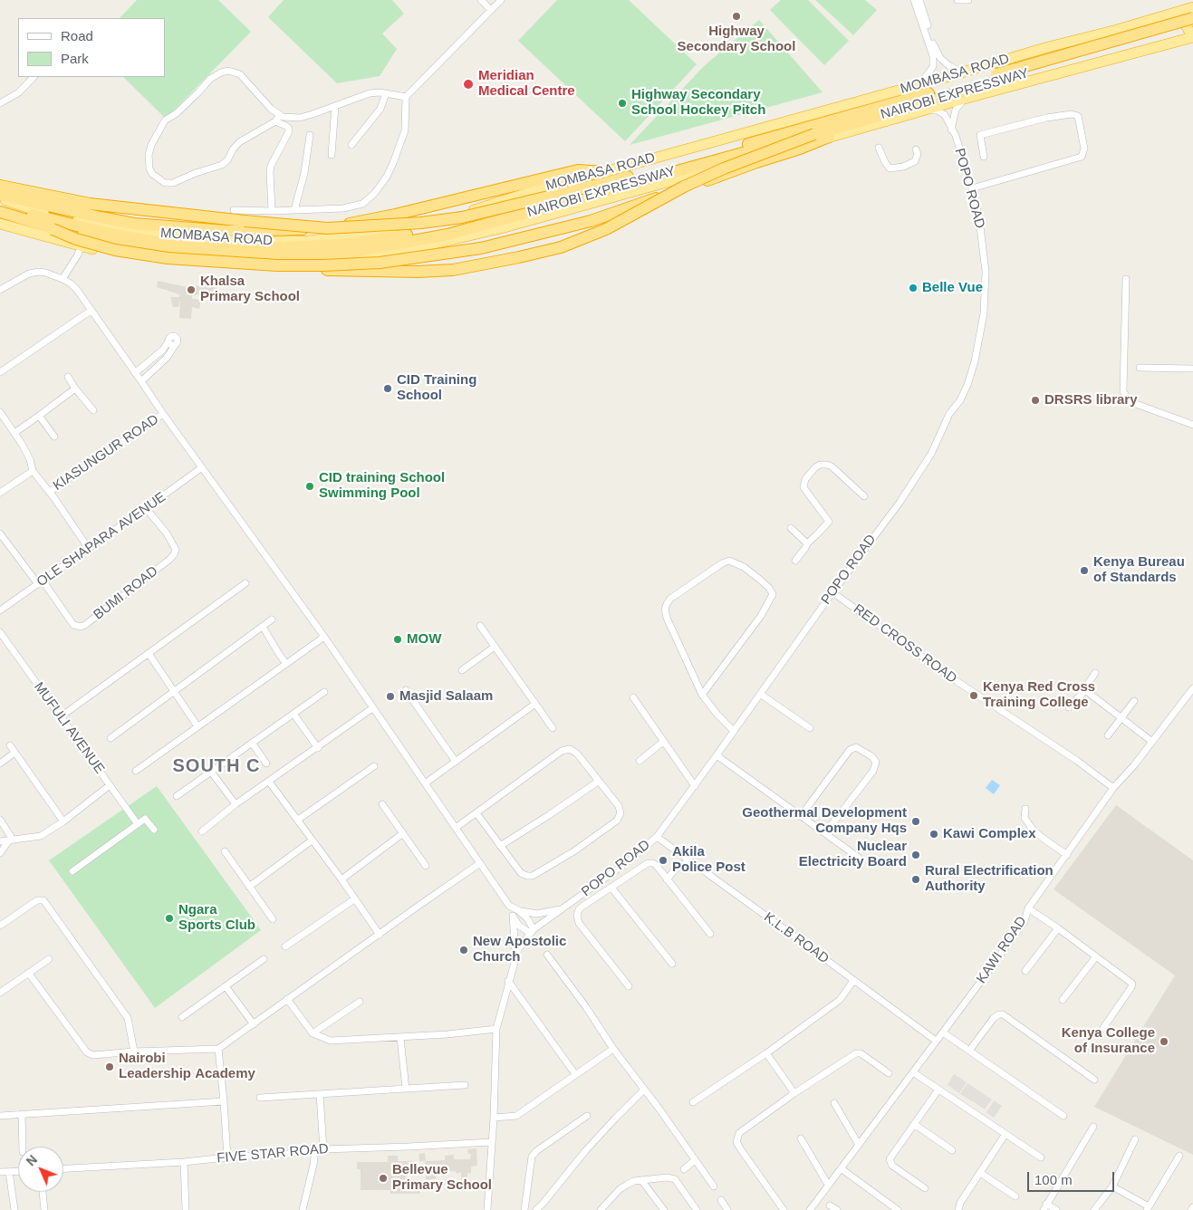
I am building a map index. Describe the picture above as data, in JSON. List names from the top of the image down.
{
  "streets": {
    "highway": ["MOMBASA ROAD", "NAIROBI EXPRESSWAY"],
    "street": [
      "POPO ROAD",
      "KIASUNGUR ROAD",
      "OLE SHAPARA AVENUE",
      "BUMI ROAD",
      "RED CROSS ROAD",
      "MUFULI AVENUE",
      "K.L.B ROAD",
      "KAWI ROAD",
      "FIVE STAR ROAD"
    ]
  },
  "crossings": [
    ["MOMBASA ROAD", "NAIROBI EXPRESSWAY"],
    ["MOMBASA ROAD", "POPO ROAD"],
    ["POPO ROAD", "RED CROSS ROAD"],
    ["POPO ROAD", "K.L.B ROAD"],
    ["OLE SHAPARA AVENUE", "BUMI ROAD"],
    ["RED CROSS ROAD", "KAWI ROAD"],
    ["K.L.B ROAD", "KAWI ROAD"]
  ],
  "districts": ["SOUTH C"],
  "places": [
    "Highway Secondary School",
    "Meridian Medical Centre",
    "Highway Secondary School Hockey Pitch",
    "Belle Vue",
    "Khalsa Primary School",
    "CID Training School",
    "DRSRS library",
    "CID training School Swimming Pool",
    "Kenya Bureau of Standards",
    "MOW",
    "Kenya Red Cross Training College",
    "Masjid Salaam",
    "Geothermal Development Company Hqs",
    "Kawi Complex",
    "Nuclear Electricity Board",
    "Akila Police Post",
    "Rural Electrification Authority",
    "Ngara Sports Club",
    "New Apostolic Church",
    "Kenya College of Insurance",
    "Nairobi Leadership Academy",
    "Bellevue Primary School"
  ],
  "legend": ["Road", "Park"],
  "scale_bar": "100 m",
  "north": "top left"
}
